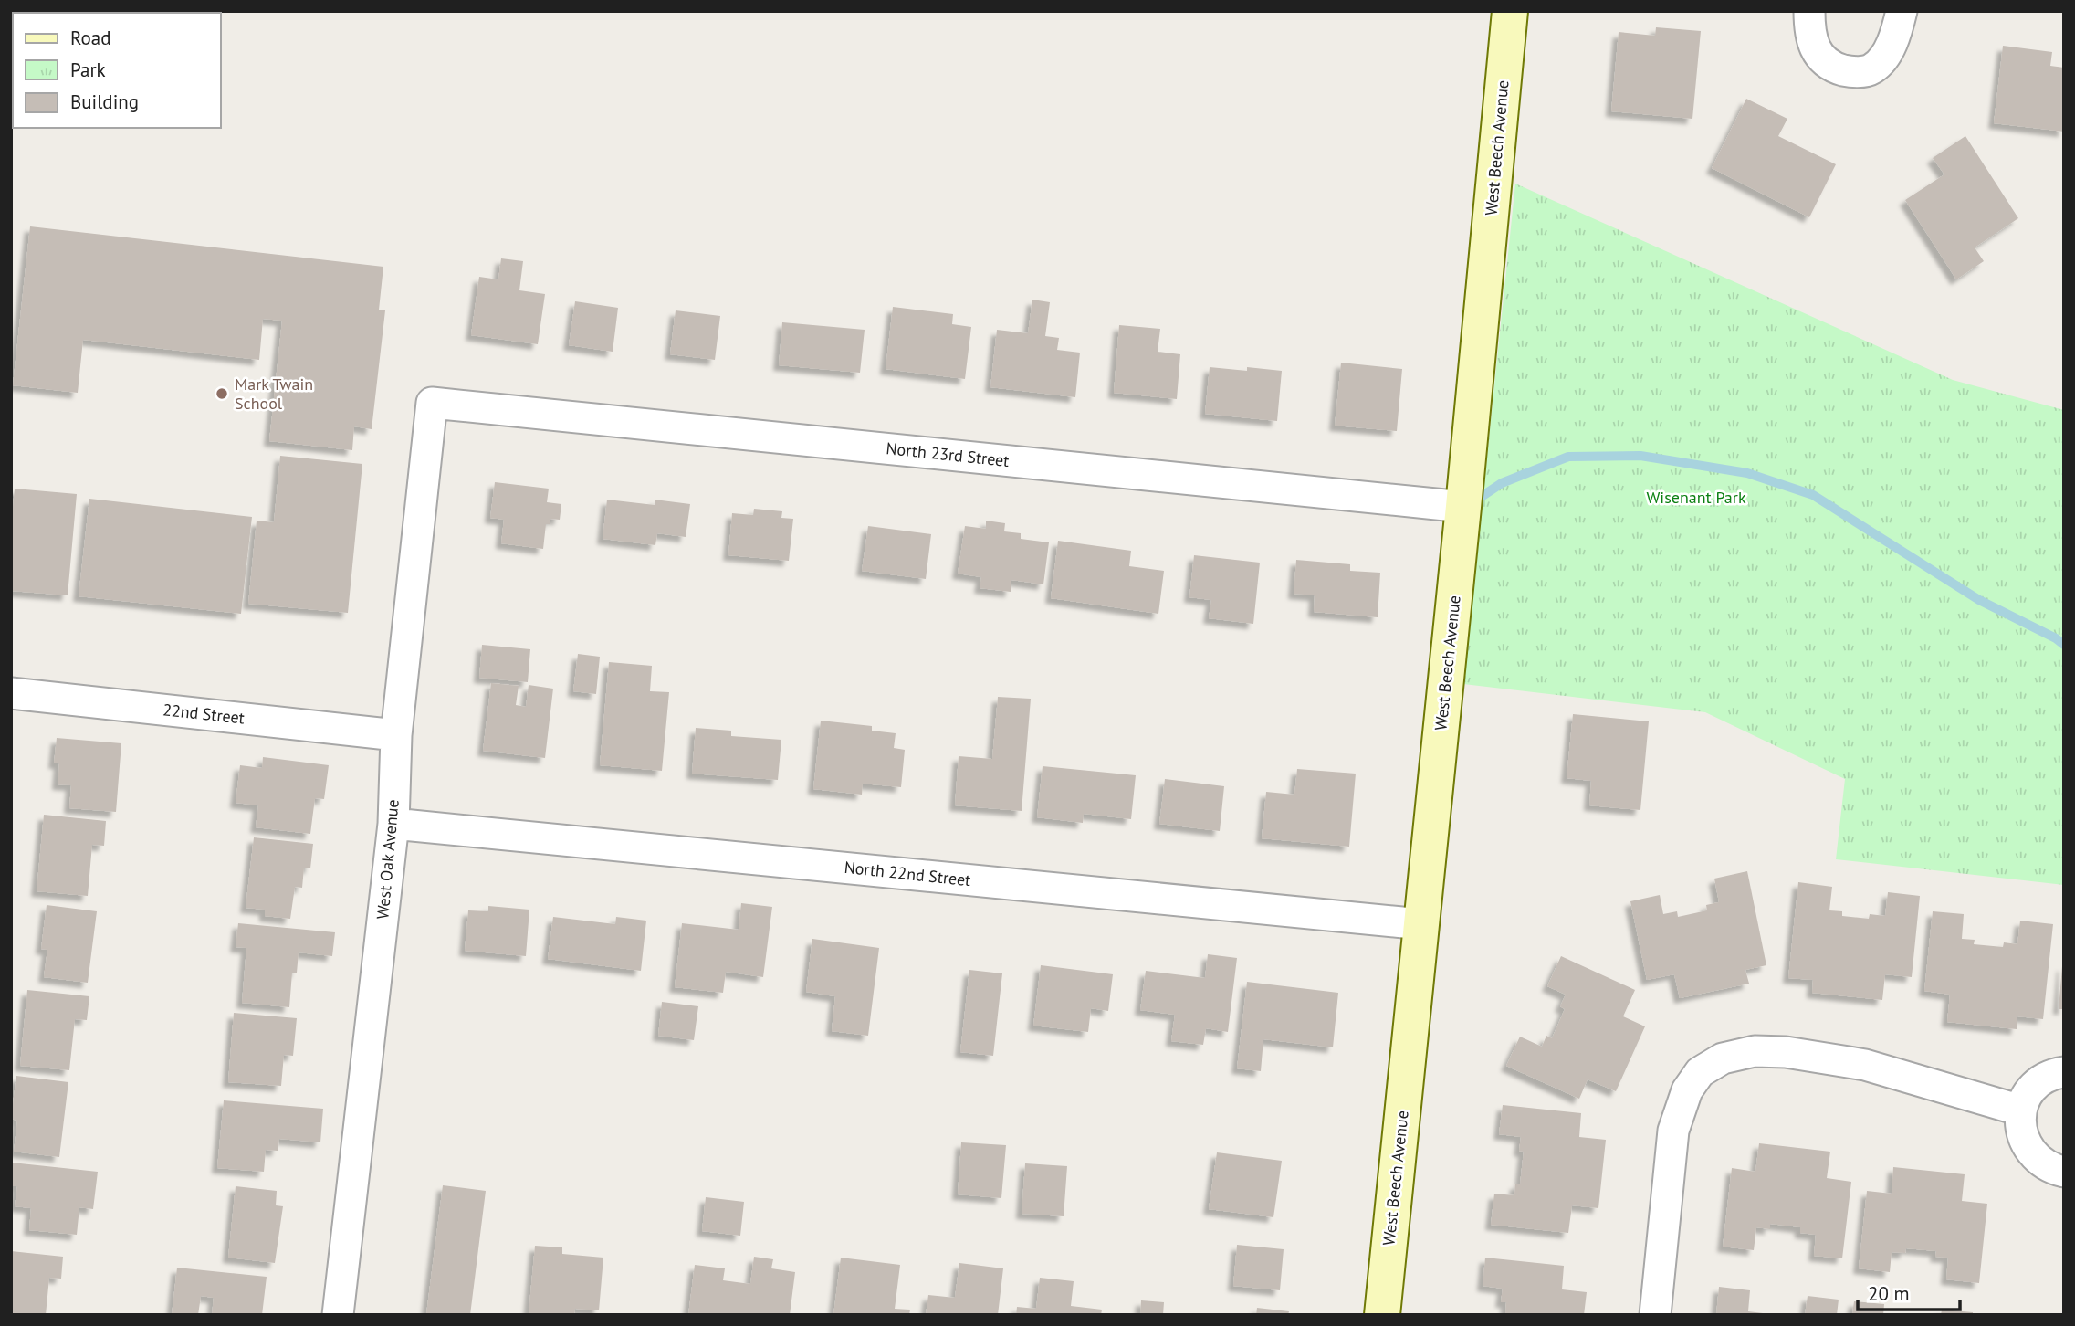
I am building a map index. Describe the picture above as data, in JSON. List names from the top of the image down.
{
  "streets": {
    "main road": ["West Beech Avenue"],
    "street": [
      "North 23rd Street",
      "22nd Street",
      "West Oak Avenue",
      "North 22nd Street"
    ]
  },
  "crossings": [
    ["West Beech Avenue", "North 23rd Street"],
    ["West Beech Avenue", "North 22nd Street"],
    ["North 23rd Street", "West Oak Avenue"],
    ["22nd Street", "West Oak Avenue"],
    ["West Oak Avenue", "North 22nd Street"]
  ],
  "parks": ["Wisenant Park"],
  "places": ["Mark Twain School"],
  "legend": ["Road", "Park", "Building"],
  "scale_bar": "20 m"
}
